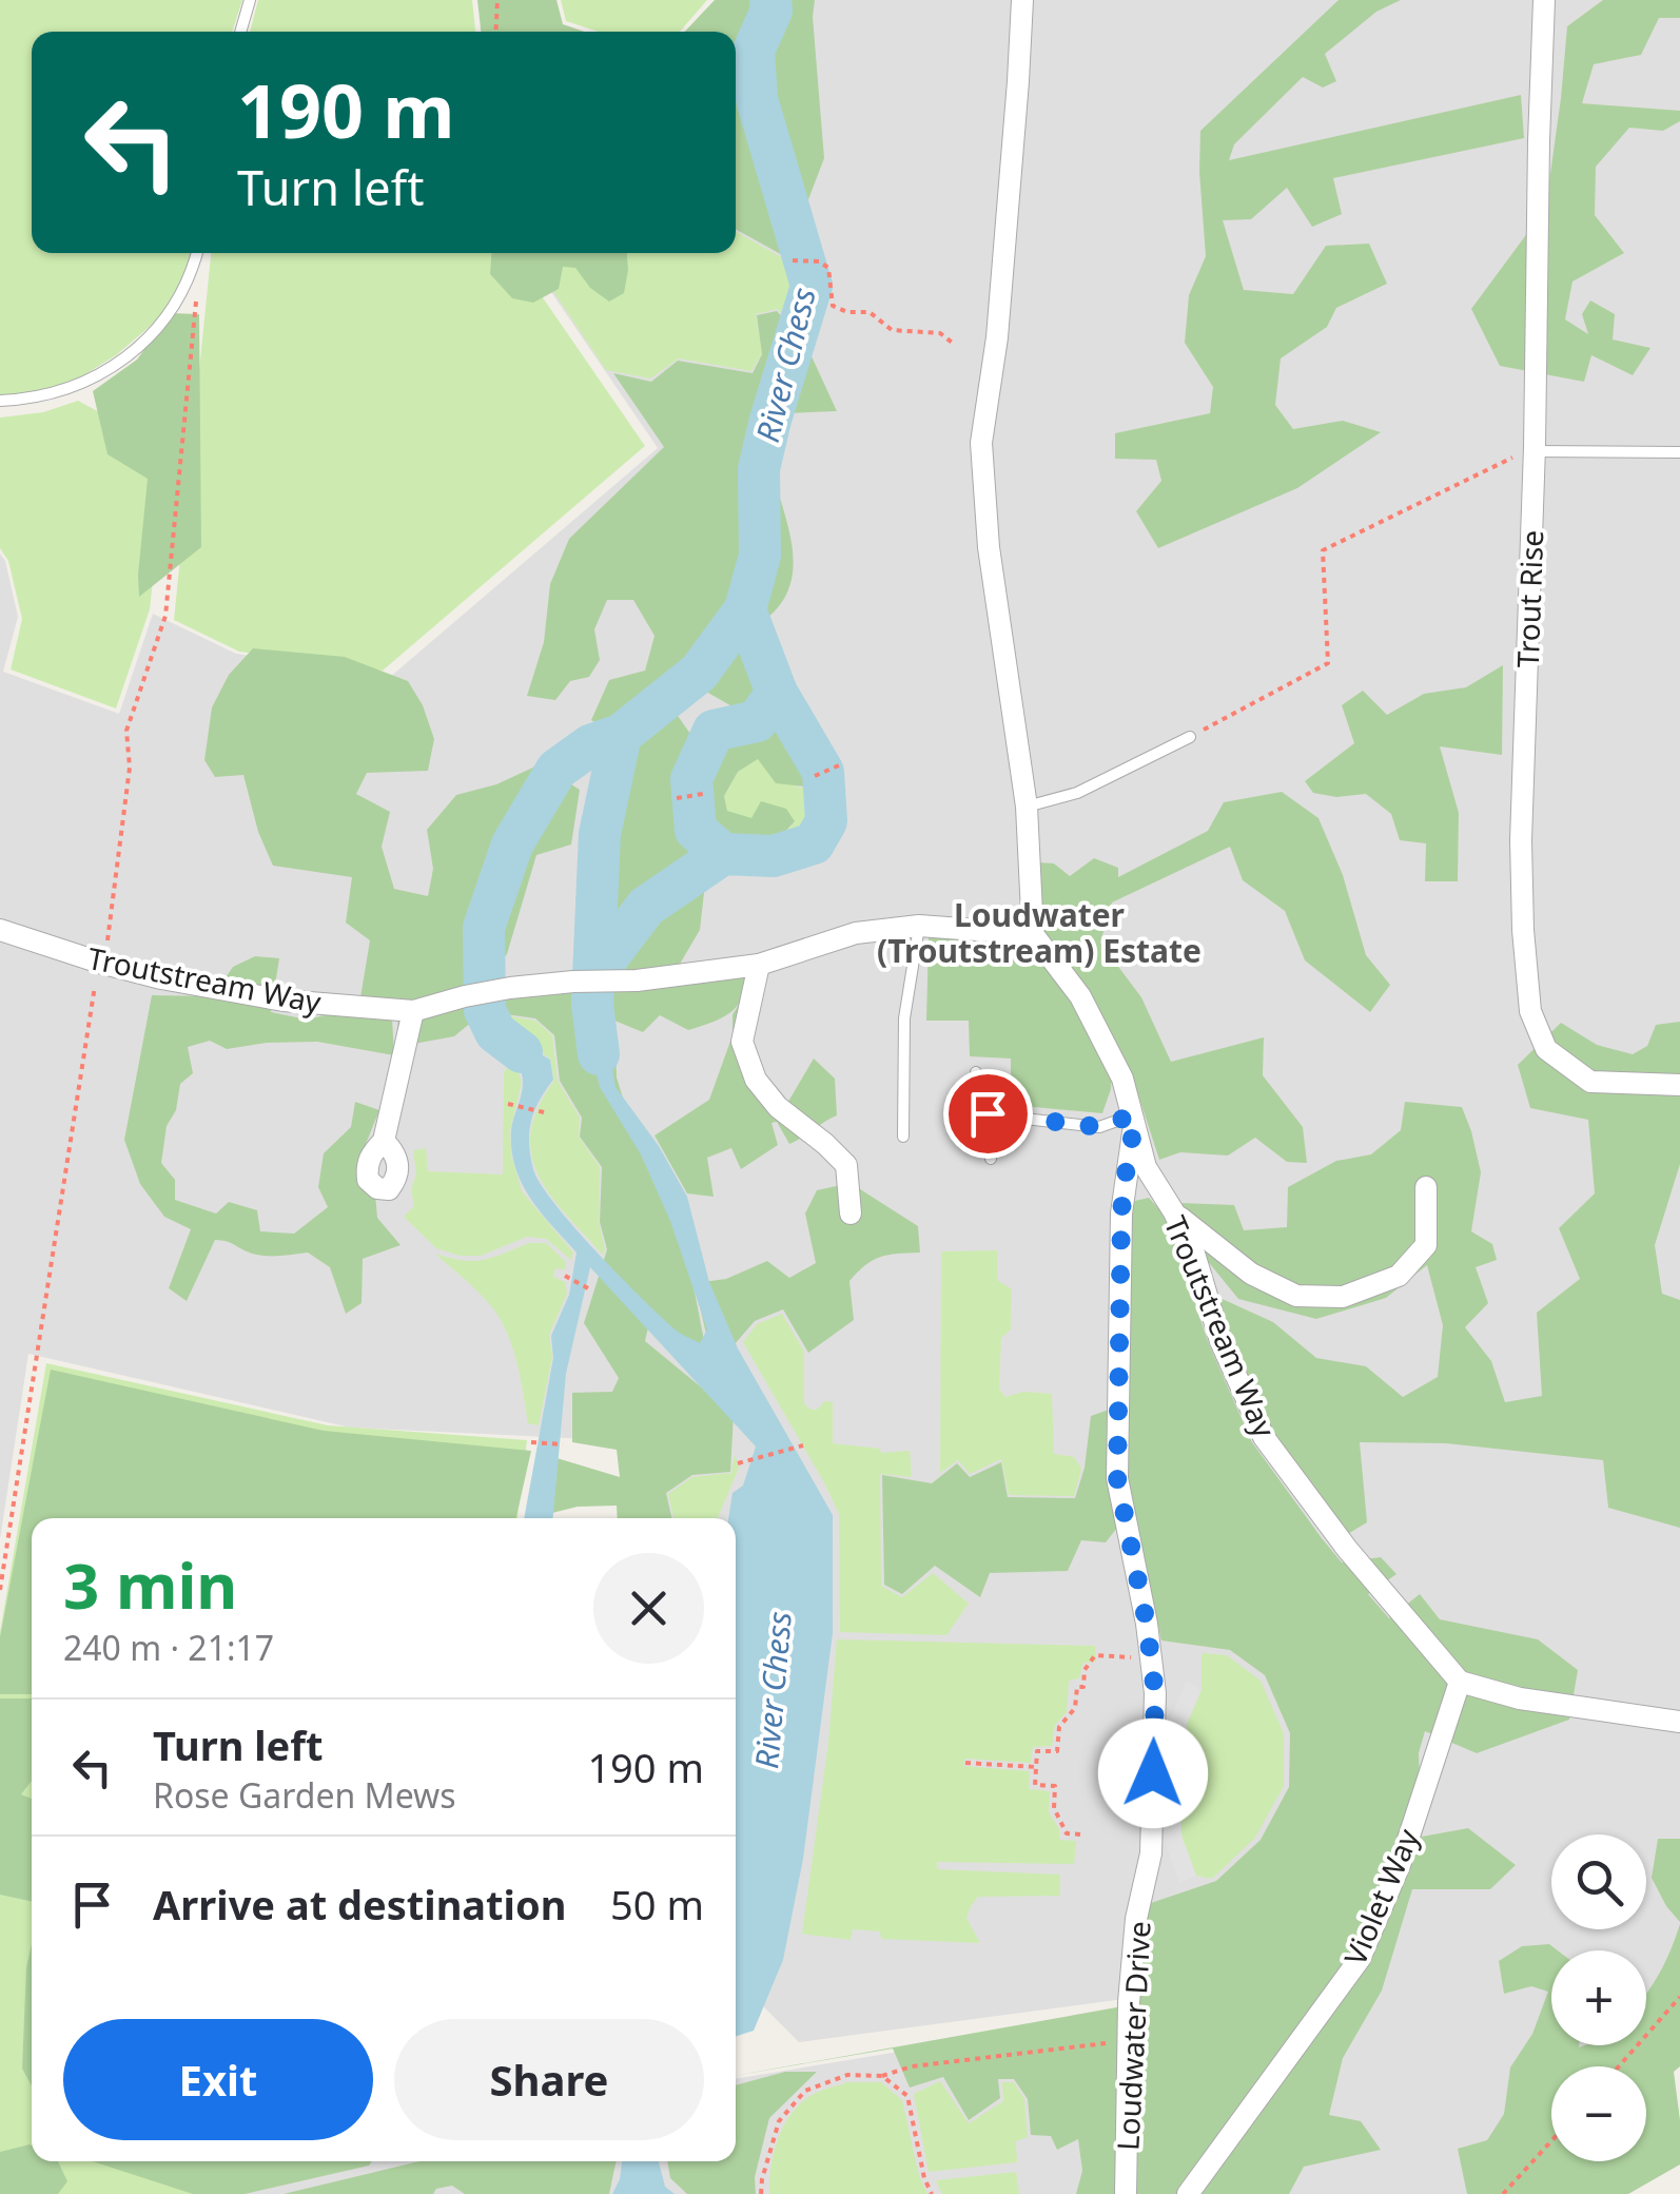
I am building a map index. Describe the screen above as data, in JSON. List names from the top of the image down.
{
  "streets": {
    "street": [
      "Trout Rise",
      "Troutstream Way",
      "Violet Way",
      "Loudwater Drive"
    ]
  },
  "crossings": [
    ["Troutstream Way", "Violet Way"],
    ["Troutstream Way", "Loudwater Drive"]
  ],
  "districts": ["Loudwater (Troutstream) Estate"],
  "water": ["River Chess"],
  "page": {
    "turn": ["190 m", "Turn left"],
    "heading": ["3 min", "240 m · 21:17"],
    "list": [
      {
        "name": "Turn left",
        "note": "Rose Garden Mews",
        "value": "190 m"
      },
      {
        "name": "Arrive at destination",
        "value": "50 m"
      }
    ],
    "map_buttons": ["+", "−"],
    "buttons": ["Exit", "Share"]
  }
}
